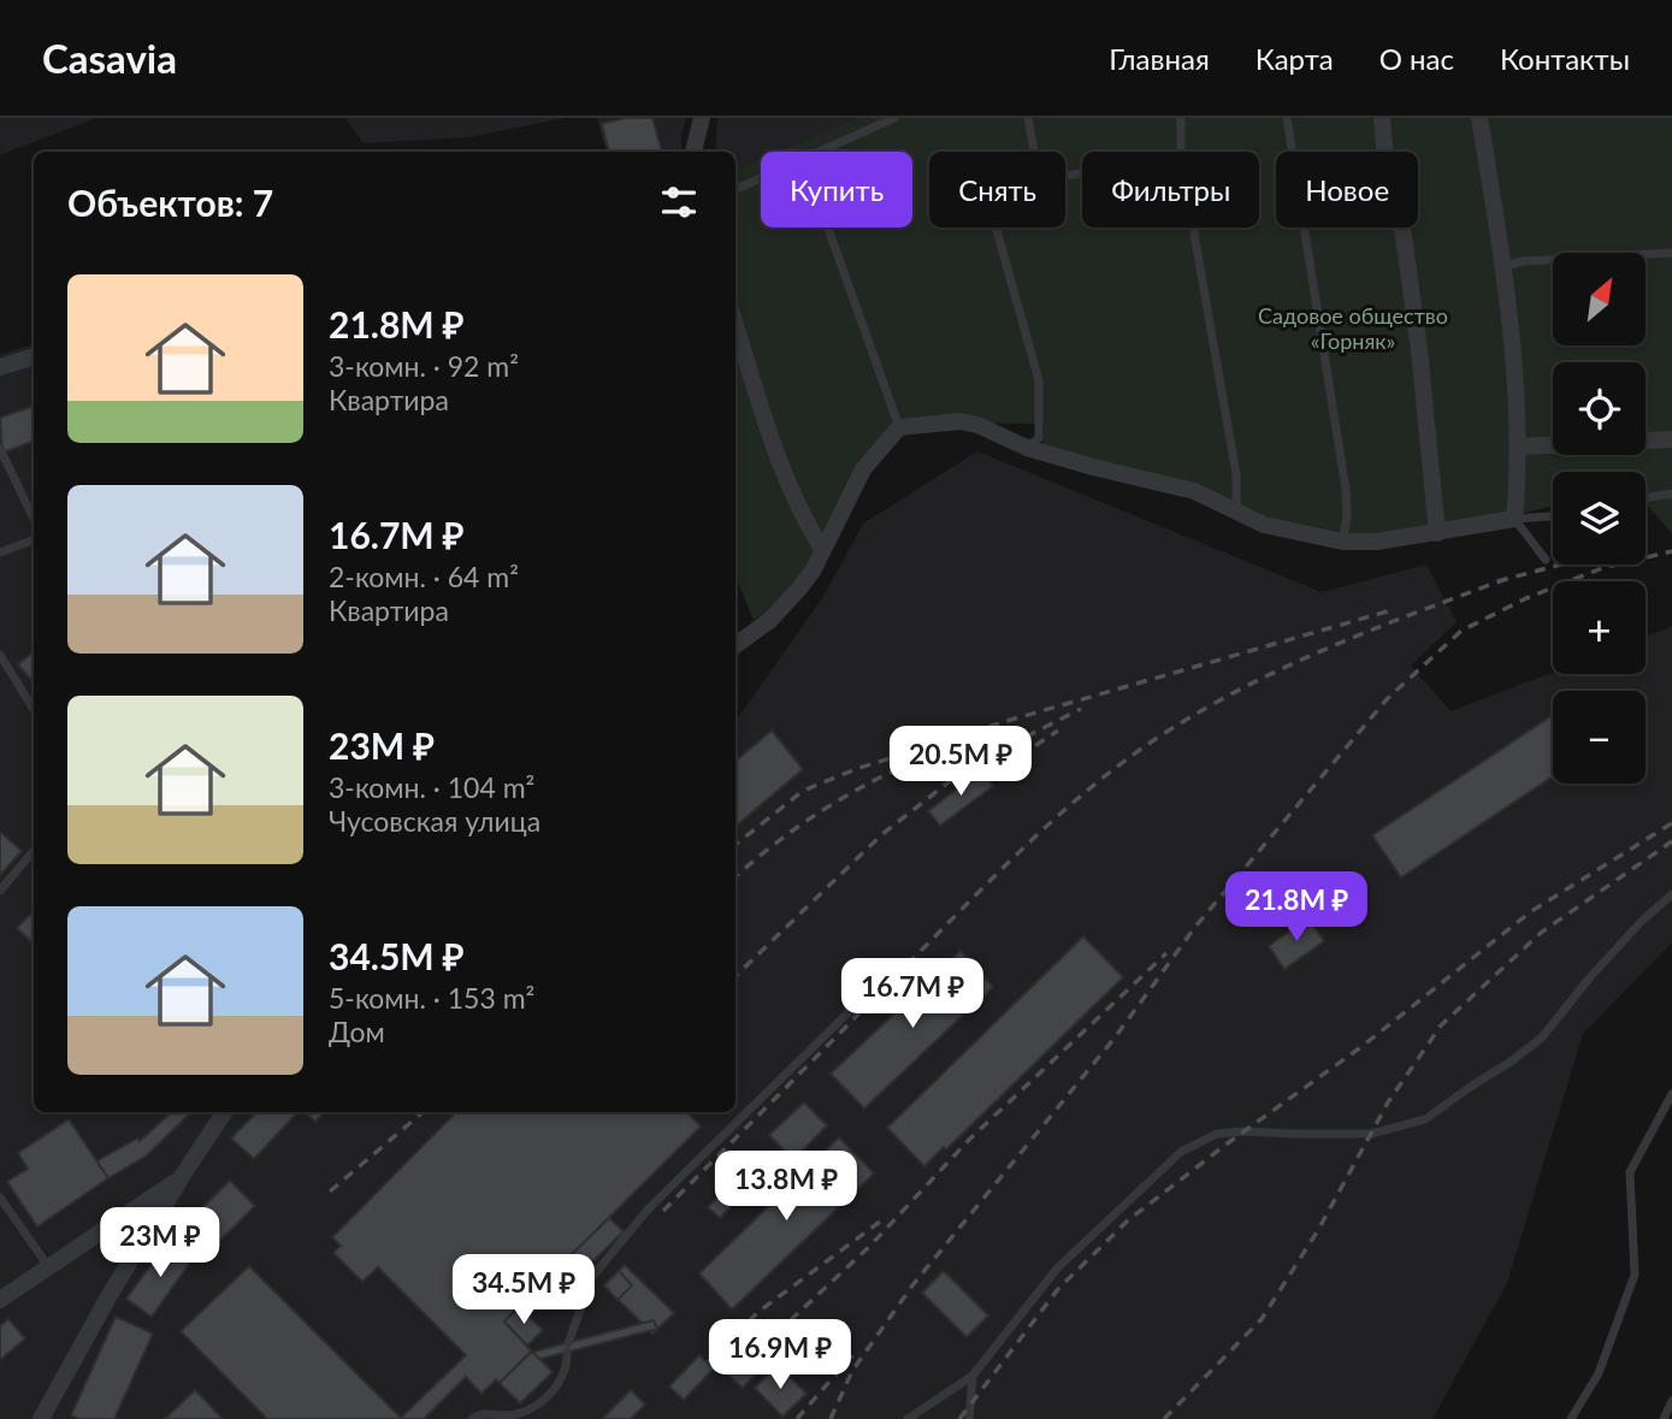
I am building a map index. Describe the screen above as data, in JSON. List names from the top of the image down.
{
  "parks": ["Садовое общество «Горняк»"],
  "north": "top right",
  "page": {
    "header": "Casavia",
    "nav": [
      "Главная",
      "Карта",
      "О нас",
      "Контакты"
    ],
    "chip": [
      "Купить",
      "Снять",
      "Фильтры",
      "Новое"
    ],
    "heading": "Объектов: 7",
    "map_buttons": ["+", "−"],
    "list": [
      {
        "name": "21.8M ₽",
        "note": "3-комн. · 92 m² · Квартира"
      },
      {
        "name": "16.7M ₽",
        "note": "2-комн. · 64 m² · Квартира"
      },
      {
        "name": "23M ₽",
        "note": "3-комн. · 104 m² · Чусовская улица"
      },
      {
        "name": "34.5M ₽",
        "note": "5-комн. · 153 m² · Дом"
      }
    ],
    "price": [
      "20.5M ₽",
      "21.8M ₽",
      "16.7M ₽",
      "13.8M ₽",
      "23M ₽",
      "34.5M ₽",
      "16.9M ₽"
    ]
  }
}
